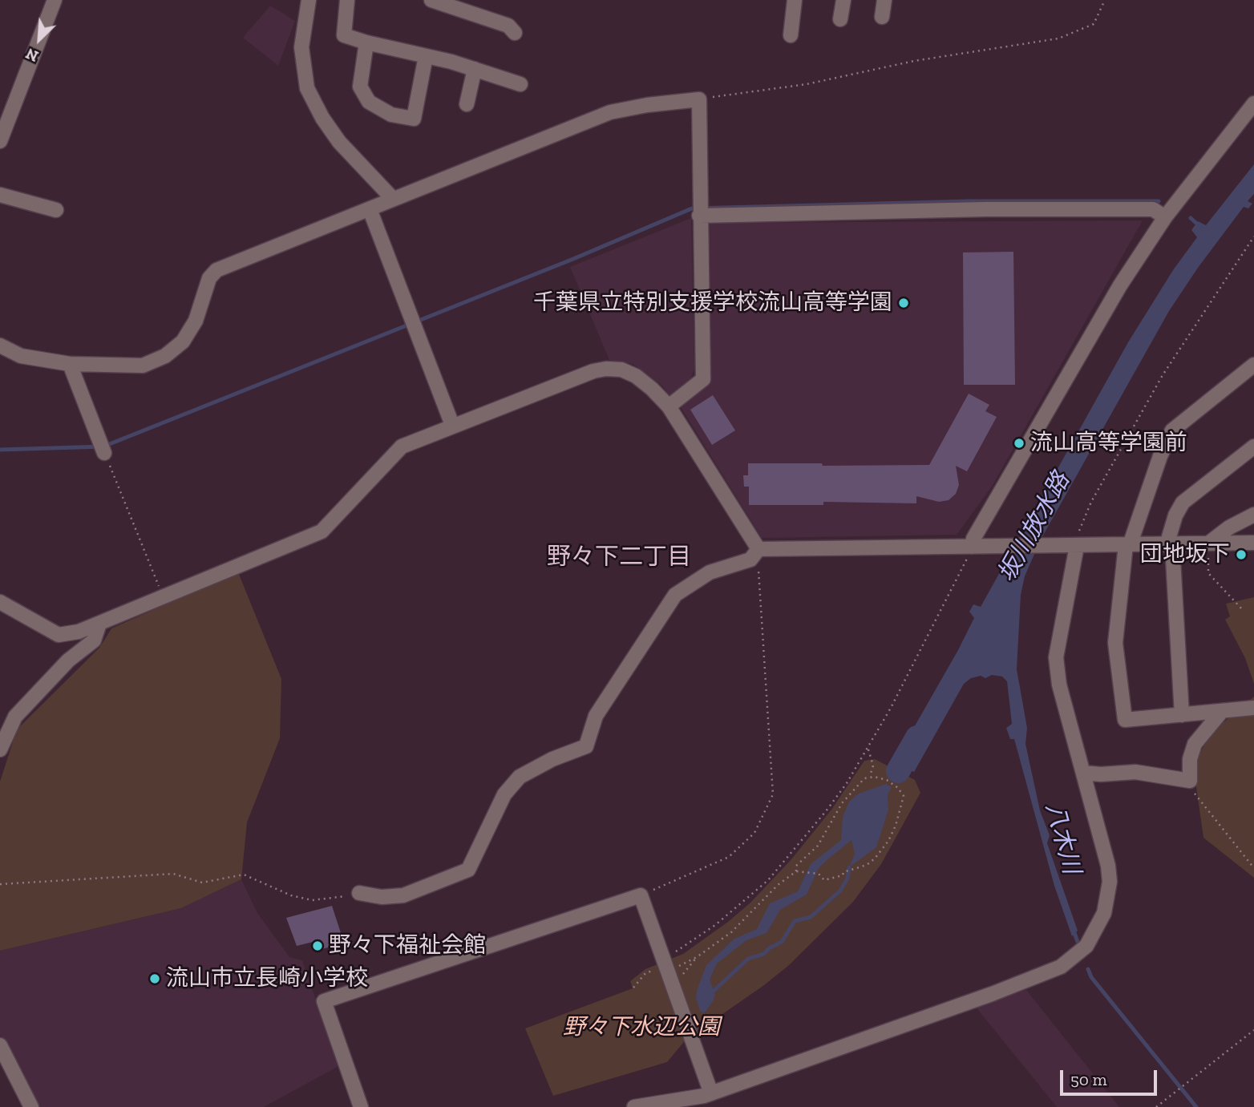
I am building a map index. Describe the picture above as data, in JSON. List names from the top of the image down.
{
  "districts": ["野々下二丁目"],
  "water": ["坂川放水路", "八木川"],
  "parks": ["野々下水辺公園"],
  "places": [
    "千葉県立特別支援学校流山高等学園",
    "流山高等学園前",
    "団地坂下",
    "野々下福祉会館",
    "流山市立長崎小学校"
  ],
  "scale_bar": "50 m",
  "north": "bottom left"
}
